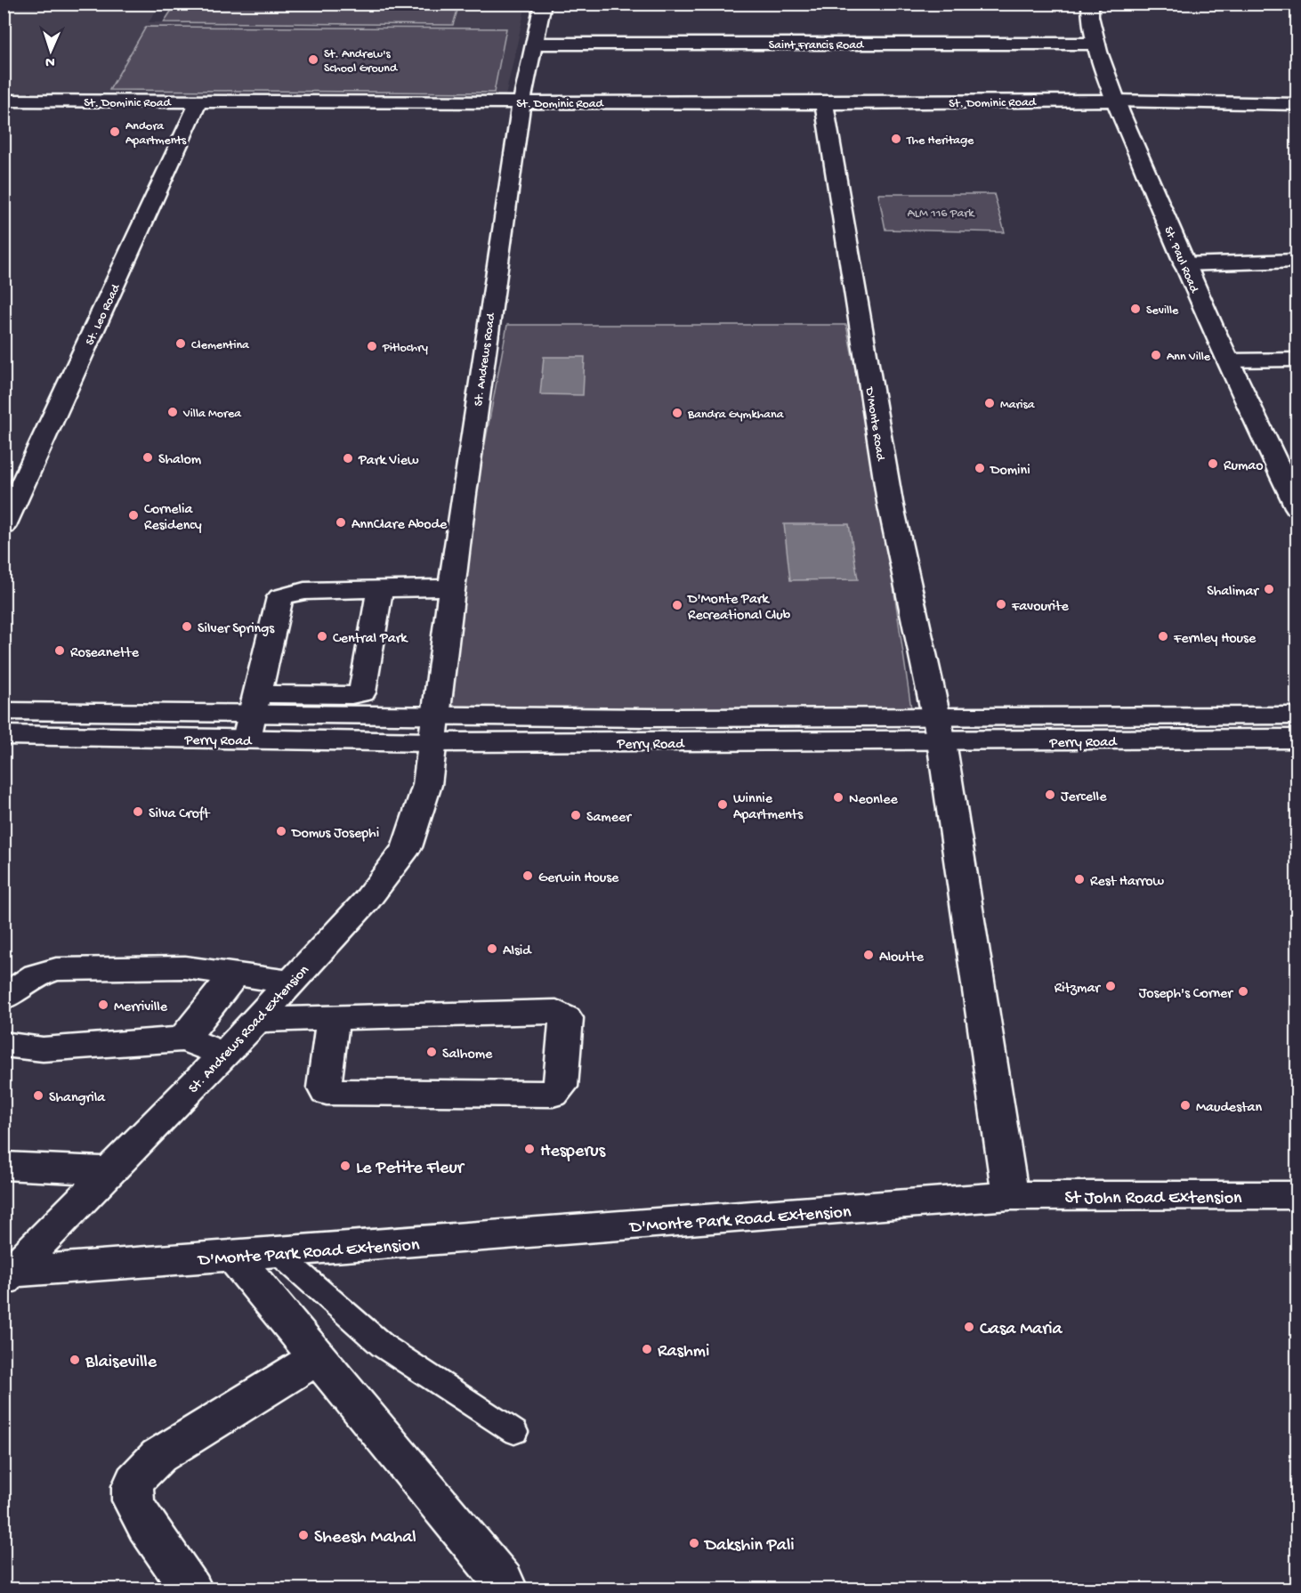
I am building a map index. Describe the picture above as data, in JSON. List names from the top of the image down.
{
  "streets": {
    "street": [
      "Saint Francis Road",
      "St. Dominic Road",
      "St. Paul Road",
      "St. Leo Road",
      "St. Andrews Road",
      "D'Monte Road",
      "Perry Road",
      "St. Andrews Road Extension",
      "St John Road Extension",
      "D'Monte Park Road Extension"
    ]
  },
  "crossings": [
    ["Saint Francis Road", "St. Paul Road"],
    ["Saint Francis Road", "St. Andrews Road"],
    ["St. Dominic Road", "St. Paul Road"],
    ["St. Dominic Road", "St. Leo Road"],
    ["St. Dominic Road", "St. Andrews Road"],
    ["St. Dominic Road", "D'Monte Road"],
    ["St. Andrews Road", "Perry Road"],
    ["St. Andrews Road", "St. Andrews Road Extension"],
    ["D'Monte Road", "Perry Road"],
    ["Perry Road", "St. Andrews Road Extension"],
    ["St. Andrews Road Extension", "D'Monte Park Road Extension"],
    ["St John Road Extension", "D'Monte Park Road Extension"]
  ],
  "parks": ["ALM 116 Park"],
  "places": [
    "St. Andrew's School Ground",
    "Andora Apartments",
    "The Heritage",
    "Seville",
    "Clementina",
    "Pitlochry",
    "Ann Ville",
    "Marisa",
    "Villa Morea",
    "Bandra Gymkhana",
    "Shalom",
    "Park View",
    "Rumao",
    "Domini",
    "Cornelia Residency",
    "AnnClare Abode",
    "Shalimar",
    "Favourite",
    "D'Monte Park Recreational Club",
    "Silver Springs",
    "Central Park",
    "Fernley House",
    "Roseanette",
    "Jercelle",
    "Neonlee",
    "Winnie Apartments",
    "Silva Croft",
    "Sameer",
    "Domus Josephi",
    "Gerwin House",
    "Rest Harrow",
    "Alsid",
    "Aloutte",
    "Ritzmar",
    "Joseph's Corner",
    "Merriville",
    "Salhome",
    "Shangrila",
    "Maudestan",
    "Hesperus",
    "Le Petite Fleur",
    "Casa Maria",
    "Rashmi",
    "Blaiseville",
    "Sheesh Mahal",
    "Dakshin Pali"
  ],
  "north": "bottom"
}
